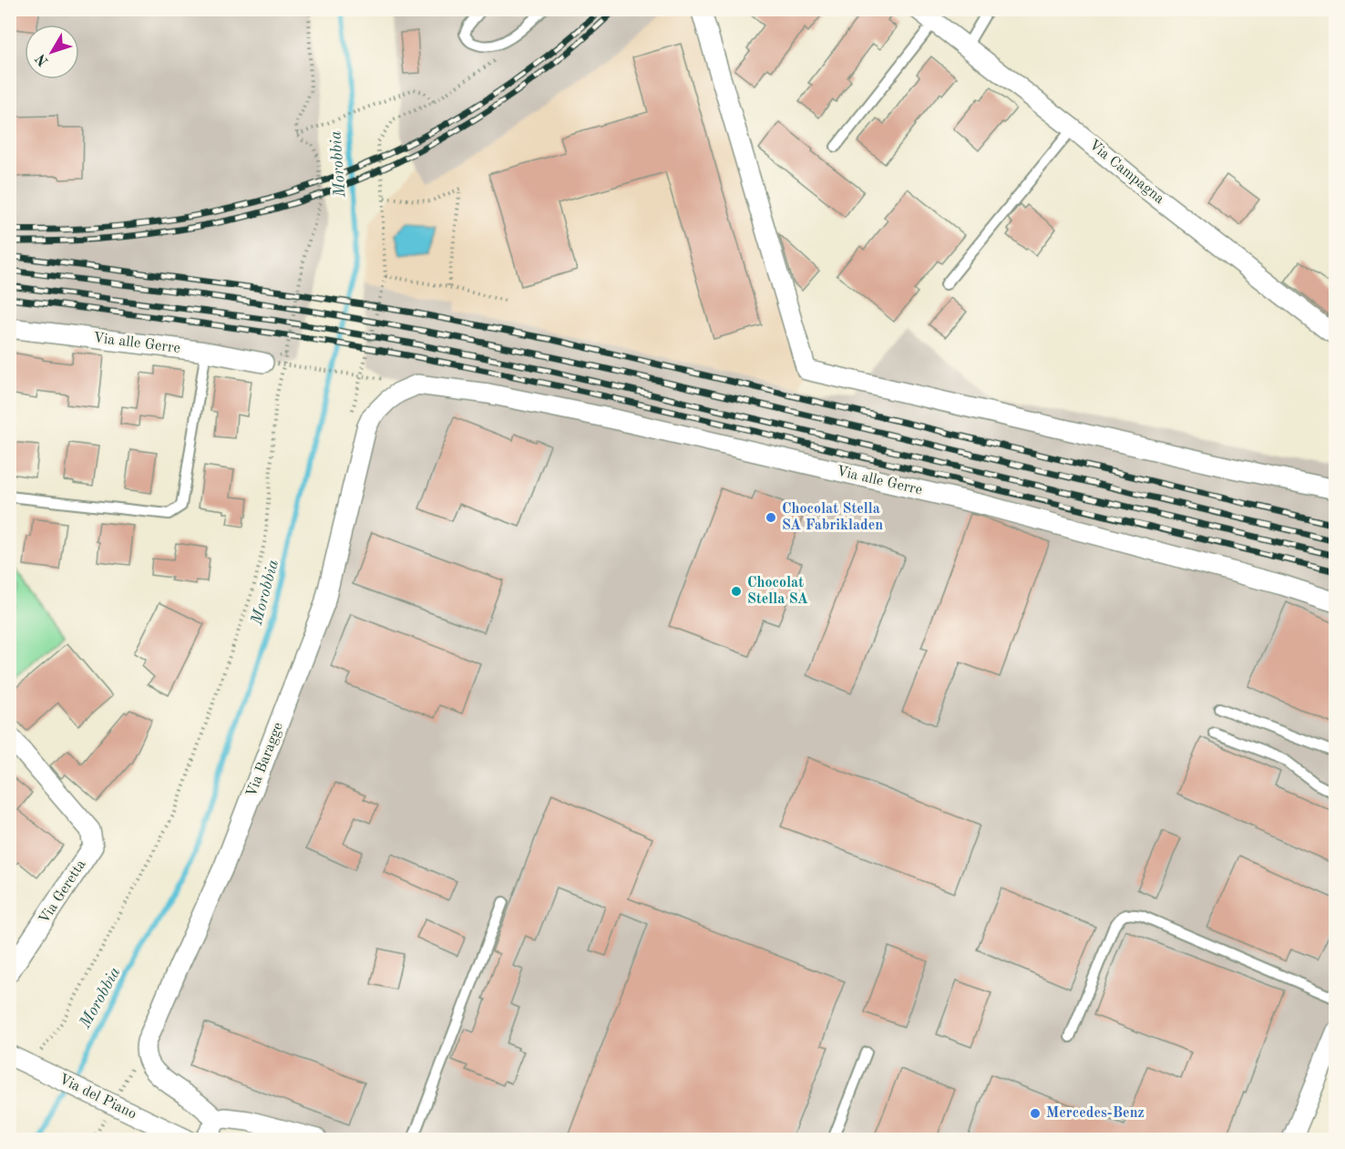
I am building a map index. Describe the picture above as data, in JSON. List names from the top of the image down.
{
  "streets": {
    "street": [
      "Via Campagna",
      "Via alle Gerre",
      "Via Baragge",
      "Via Geretta",
      "Via del Piano"
    ]
  },
  "crossings": [
    ["Via alle Gerre", "Via Baragge"]
  ],
  "water": ["Morobbia"],
  "places": ["Chocolat Stella SA Fabrikladen", "Chocolat Stella SA", "Mercedes-Benz"],
  "north": "bottom left"
}
